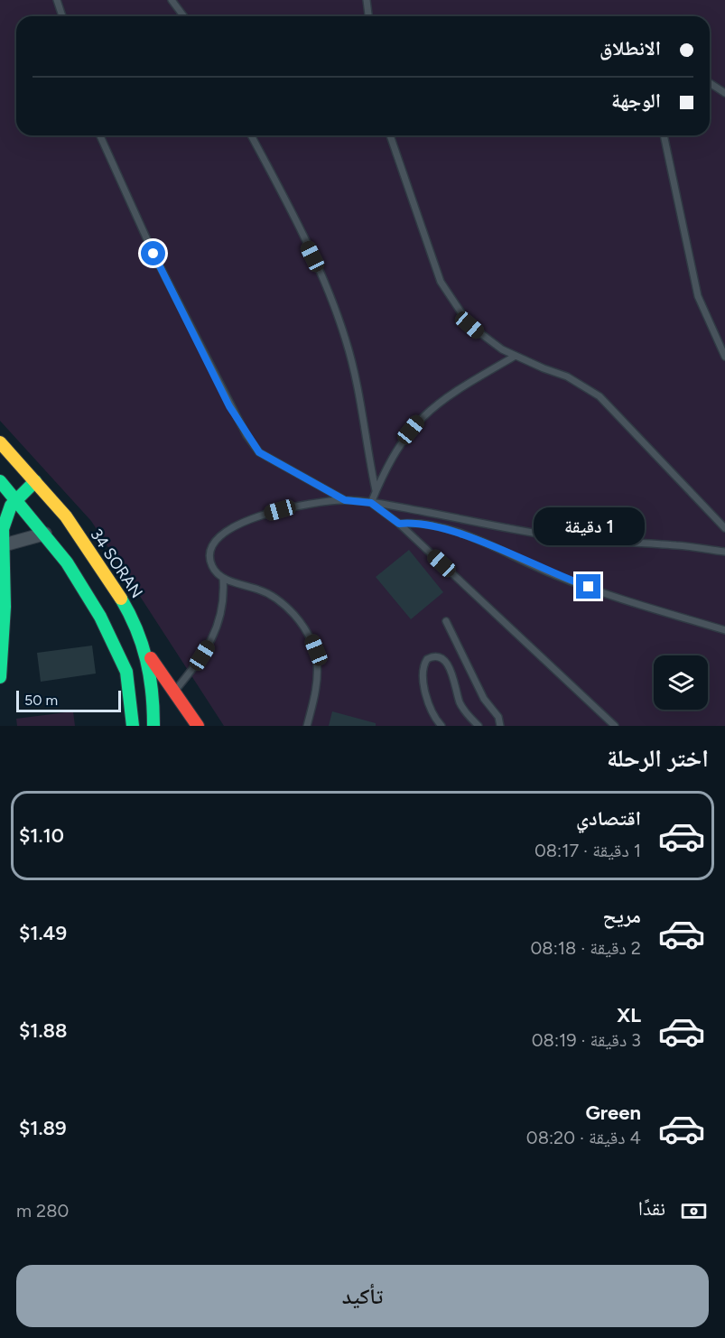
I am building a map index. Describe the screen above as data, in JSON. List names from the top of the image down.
{
  "streets": {
    "main road": ["34 SORAN"]
  },
  "scale_bar": "50 m",
  "page": {
    "banner": ["الانطلاق", "الوجهة"],
    "bubble": "1 دقيقة",
    "scale": "50 m",
    "heading": "اختر الرحلة",
    "list": [
      {
        "name": "اقتصادي",
        "note": "1 دقيقة · 08:17",
        "value": "$1.10"
      },
      {
        "name": "مريح",
        "note": "2 دقيقة · 08:18",
        "value": "$1.49"
      },
      {
        "name": "XL",
        "note": "3 دقيقة · 08:19",
        "value": "$1.88"
      },
      {
        "name": "Green",
        "note": "4 دقيقة · 08:20",
        "value": "$1.89"
      }
    ],
    "pay": ["نقدًا", "280 m"],
    "buttons": "تأكيد"
  }
}
